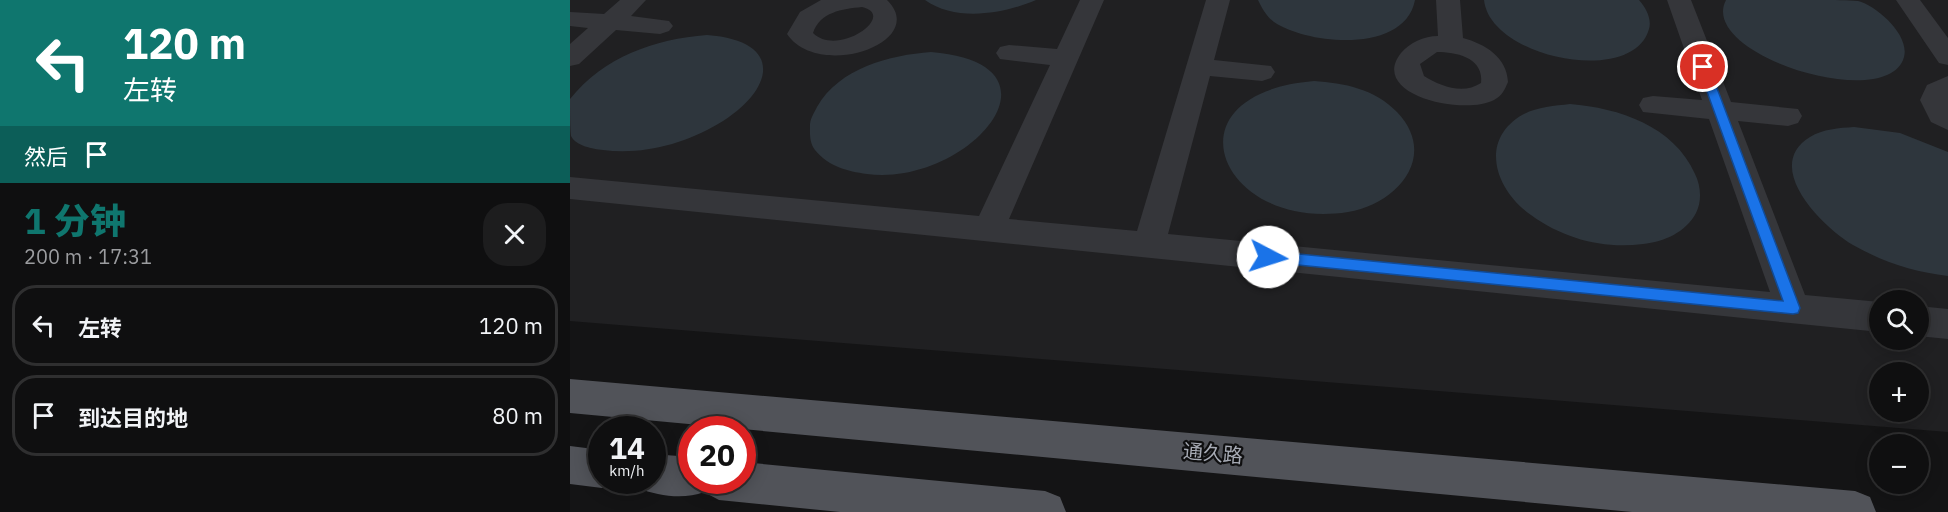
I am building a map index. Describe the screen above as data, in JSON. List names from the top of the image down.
{
  "streets": {
    "main road": ["通久路"]
  },
  "page": {
    "turn": ["120 m", "左转"],
    "then": "然后",
    "heading": ["1 分钟", "200 m · 17:31"],
    "list": [
      {
        "name": "左转",
        "value": "120 m"
      },
      {
        "name": "到达目的地",
        "value": "80 m"
      }
    ],
    "map_buttons": ["+", "−"],
    "speed": "14 km/h",
    "limit": "20"
  }
}
